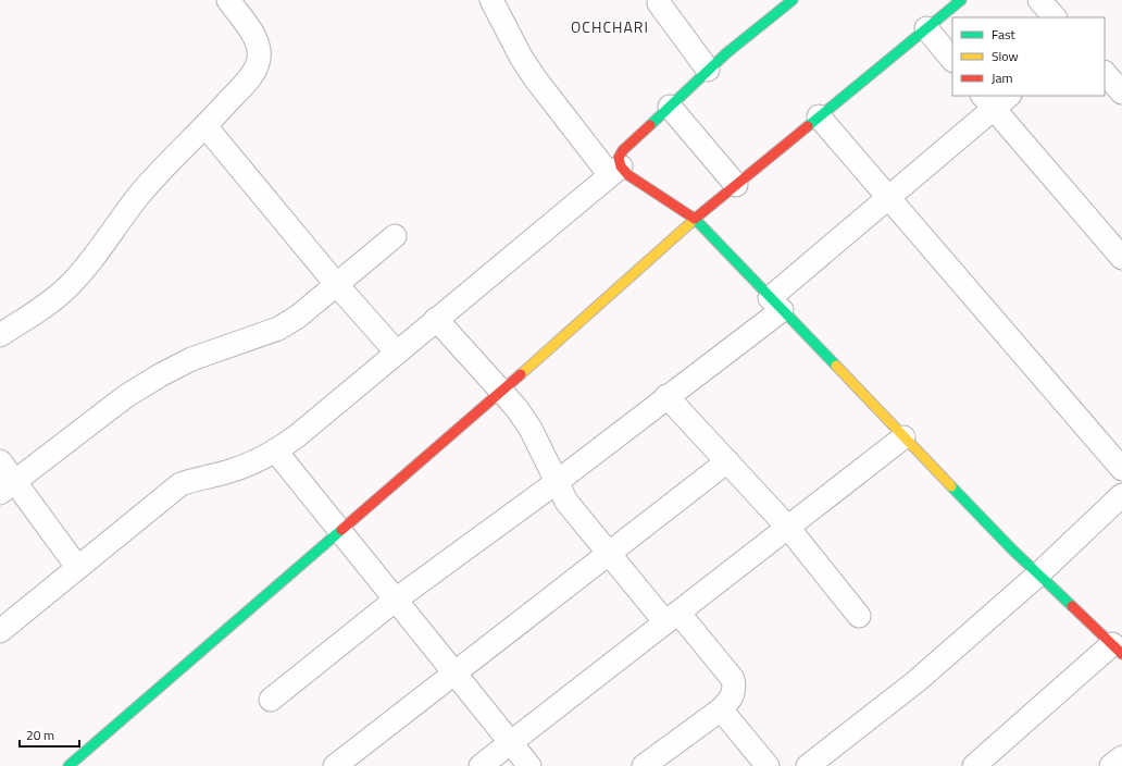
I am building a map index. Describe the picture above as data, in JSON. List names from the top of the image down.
{
  "districts": ["OCHCHARI"],
  "legend": ["Fast", "Slow", "Jam"],
  "scale_bar": "20 m"
}
